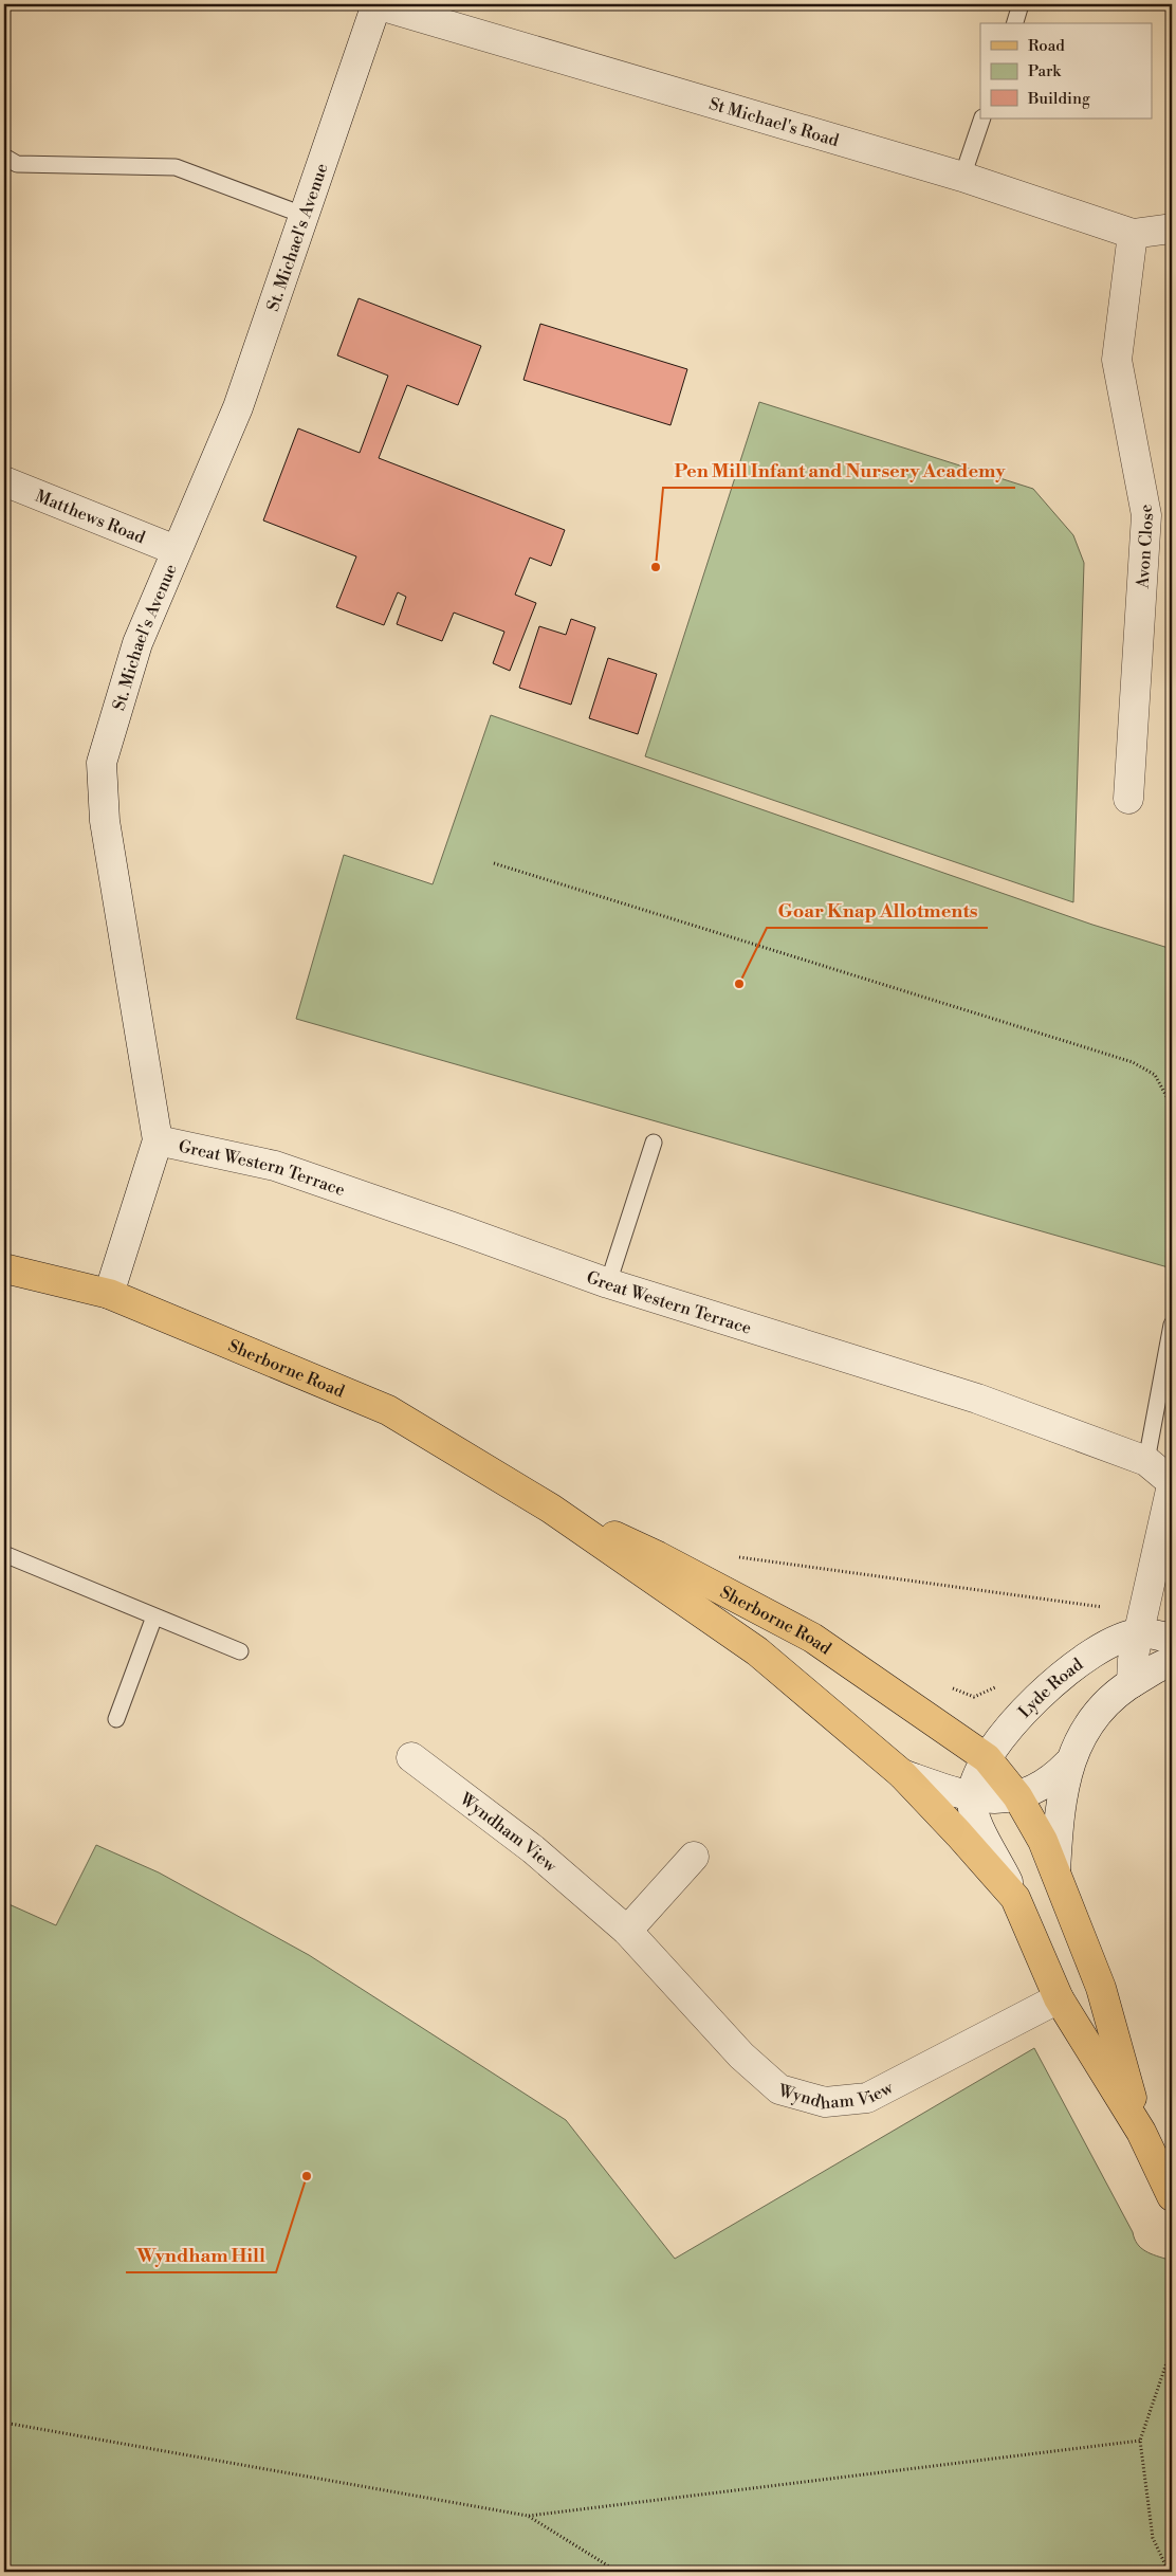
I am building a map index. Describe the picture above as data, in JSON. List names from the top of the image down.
{
  "streets": {
    "main road": ["Sherborne Road"],
    "street": [
      "St Michael's Road",
      "St. Michael's Avenue",
      "Matthews Road",
      "Avon Close",
      "Great Western Terrace",
      "Lyde Road",
      "Wyndham View"
    ]
  },
  "crossings": [
    ["St Michael's Road", "St. Michael's Avenue"],
    ["St Michael's Road", "Avon Close"],
    ["St. Michael's Avenue", "Matthews Road"],
    ["St. Michael's Avenue", "Great Western Terrace"],
    ["St. Michael's Avenue", "Sherborne Road"],
    ["Great Western Terrace", "Lyde Road"],
    ["Sherborne Road", "Lyde Road"],
    ["Sherborne Road", "Wyndham View"]
  ],
  "places": ["Pen Mill Infant and Nursery Academy", "Goar Knap Allotments", "Wyndham Hill"],
  "legend": ["Road", "Park", "Building"]
}
